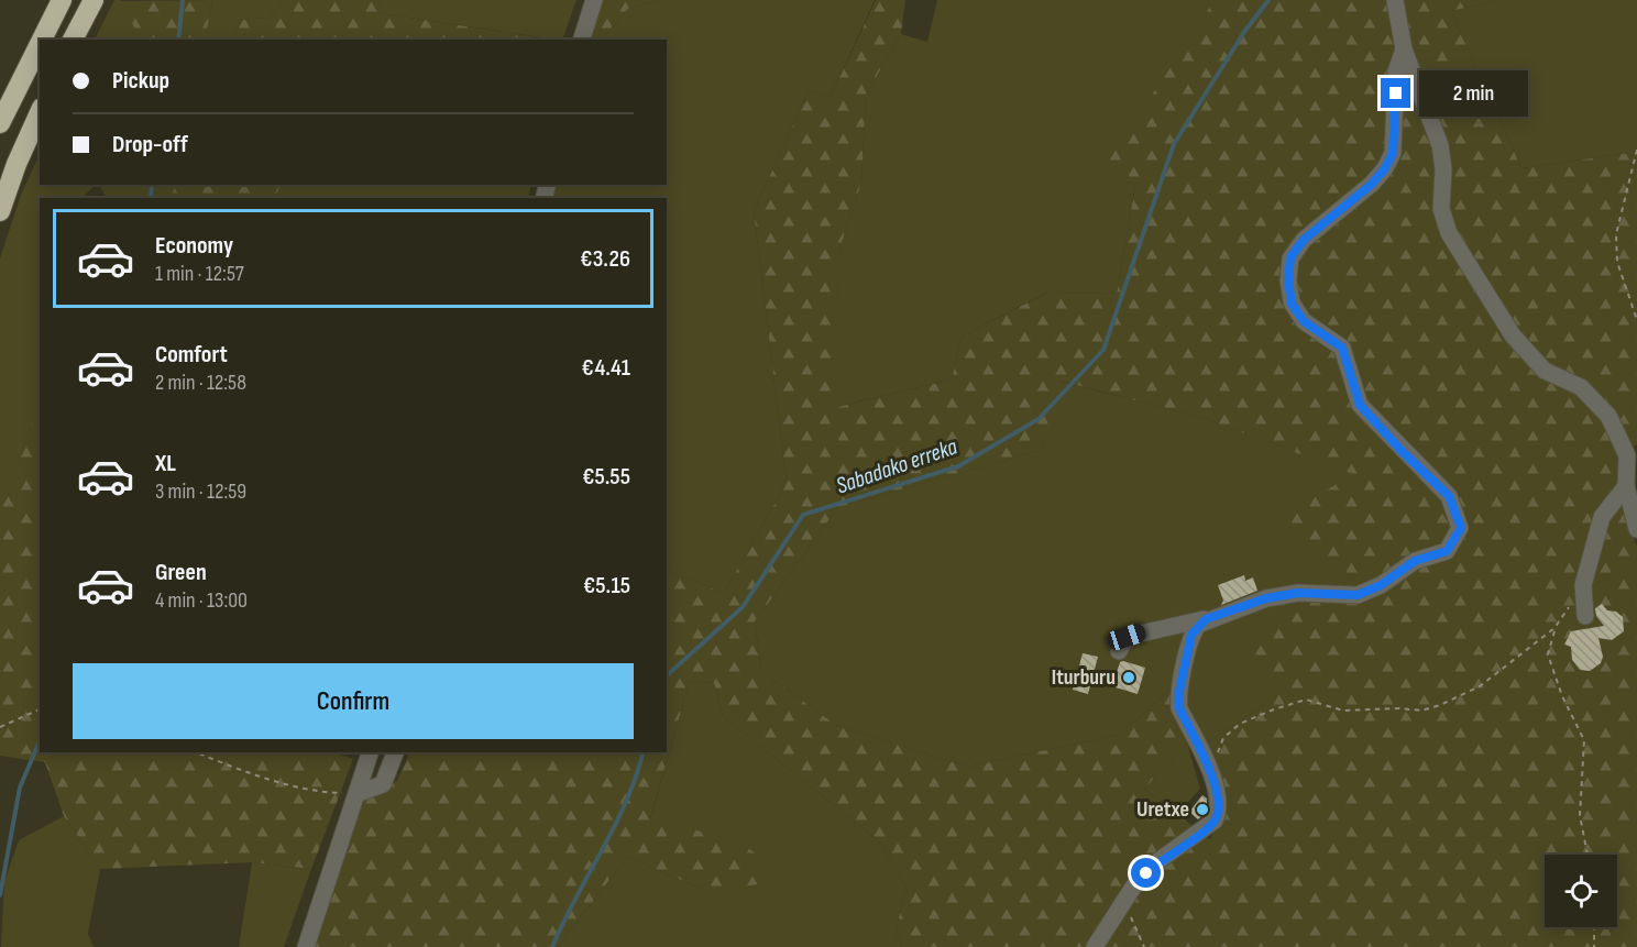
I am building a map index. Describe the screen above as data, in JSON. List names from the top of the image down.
{
  "water": ["Sabadako erreka"],
  "places": ["Iturburu", "Uretxe"],
  "page": {
    "banner": ["Pickup", "Drop-off"],
    "bubble": "2 min",
    "list": [
      {
        "name": "Economy",
        "note": "1 min · 12:57",
        "value": "€3.26"
      },
      {
        "name": "Comfort",
        "note": "2 min · 12:58",
        "value": "€4.41"
      },
      {
        "name": "XL",
        "note": "3 min · 12:59",
        "value": "€5.55"
      },
      {
        "name": "Green",
        "note": "4 min · 13:00",
        "value": "€5.15"
      }
    ],
    "buttons": "Confirm"
  }
}
